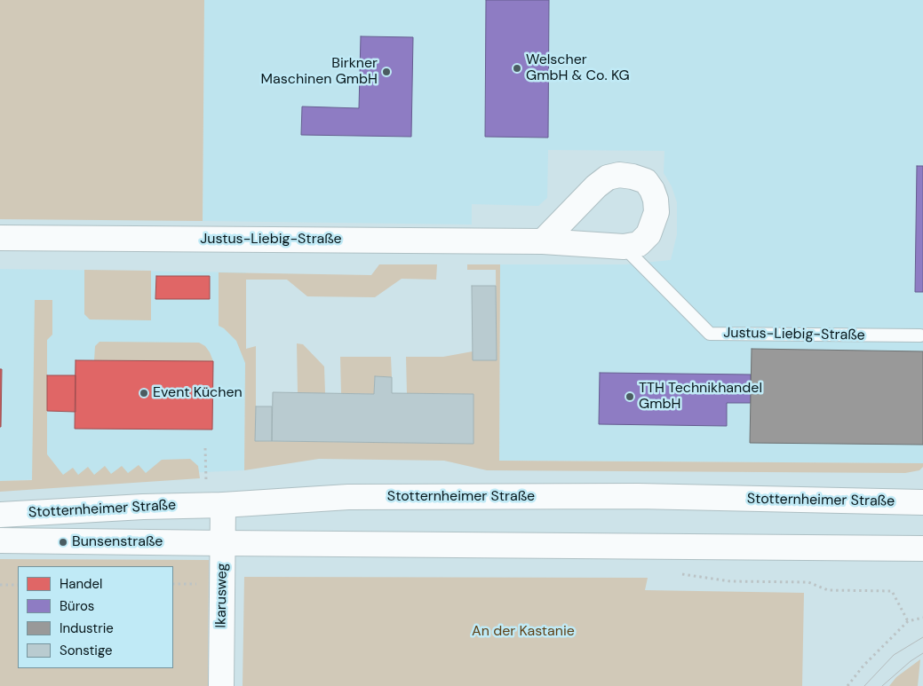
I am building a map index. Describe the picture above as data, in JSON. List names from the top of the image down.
{
  "streets": {
    "main road": ["Justus-Liebig-Straße", "Stotternheimer Straße", "Ikarusweg"]
  },
  "crossings": [
    ["Stotternheimer Straße", "Ikarusweg"]
  ],
  "parks": ["An der Kastanie"],
  "places": [
    "Welscher GmbH & Co. KG",
    "Birkner Maschinen GmbH",
    "Event Küchen",
    "TTH Technikhandel GmbH",
    "Bunsenstraße"
  ],
  "legend": [
    "Handel",
    "Büros",
    "Industrie",
    "Sonstige"
  ]
}
